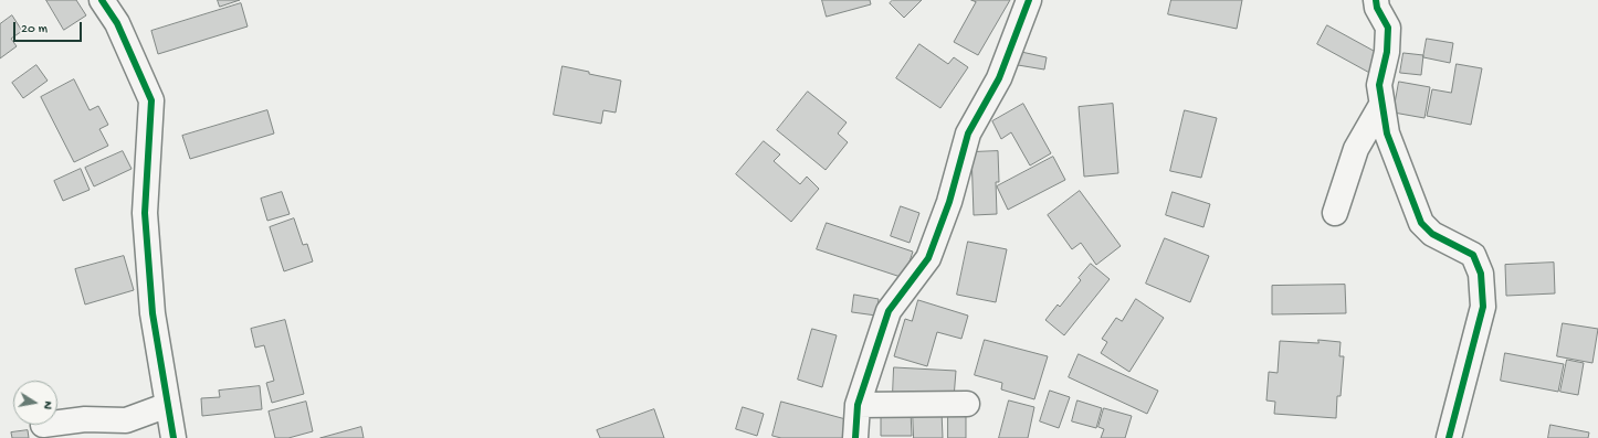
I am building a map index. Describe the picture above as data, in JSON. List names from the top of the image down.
{
  "scale_bar": "20 m",
  "north": "right"
}
